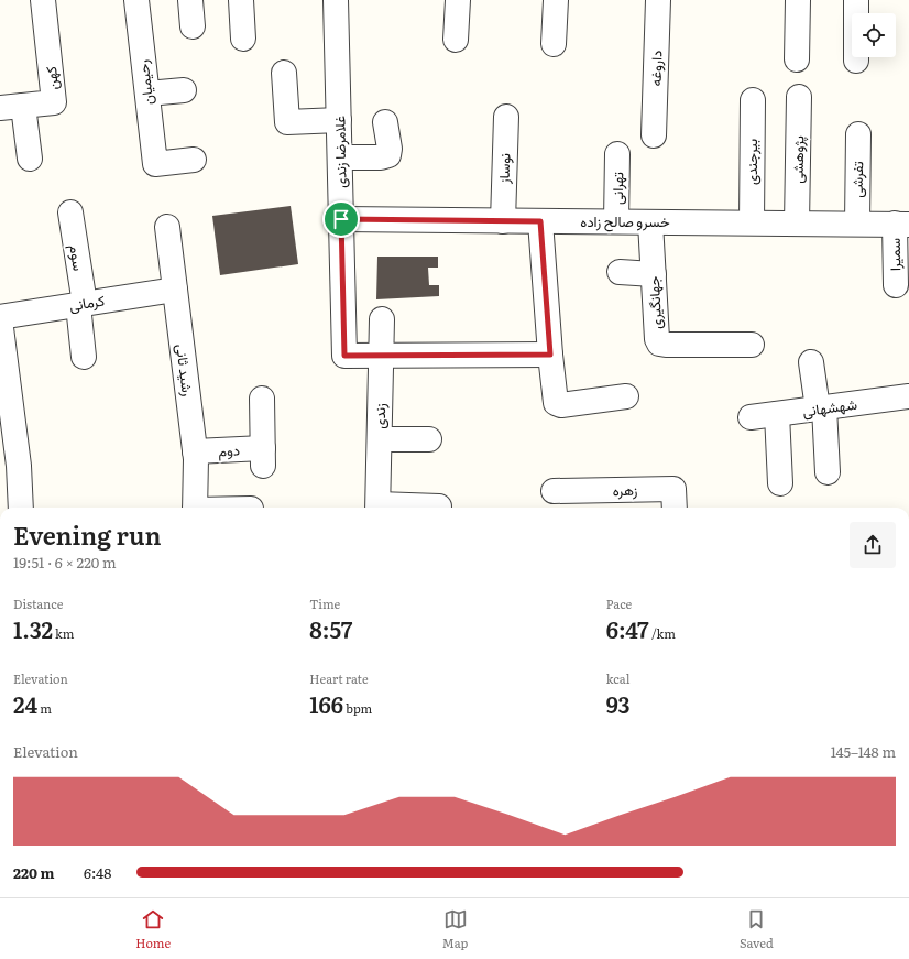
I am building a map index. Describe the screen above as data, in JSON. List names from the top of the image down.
{
  "streets": {
    "street": [
      "داروغه",
      "کهن",
      "رحیمیان",
      "غلامرضا زندی",
      "پژوهشی",
      "بیرجندی",
      "نوساز",
      "تفرشی",
      "تهرانی",
      "خسرو صالح زاده",
      "سمیرا",
      "سوم",
      "کرمانی",
      "جهانگیری",
      "رشید ثانی",
      "شهشهانی",
      "زندی",
      "دوم",
      "زهره"
    ]
  },
  "crossings": [
    ["غلامرضا زندی", "خسرو صالح زاده"],
    ["غلامرضا زندی", "زندی"],
    ["پژوهشی", "خسرو صالح زاده"],
    ["بیرجندی", "خسرو صالح زاده"],
    ["نوساز", "خسرو صالح زاده"],
    ["تفرشی", "خسرو صالح زاده"],
    ["تهرانی", "خسرو صالح زاده"],
    ["خسرو صالح زاده", "سمیرا"],
    ["خسرو صالح زاده", "جهانگیری"],
    ["سوم", "کرمانی"],
    ["کرمانی", "رشید ثانی"],
    ["رشید ثانی", "دوم"]
  ],
  "page": {
    "heading": ["Evening run", "19:51 · 6 × 220 m"],
    "stats": [
      ["Distance", "1.32 km"],
      ["Time", "8:57"],
      ["Pace", "6:47 /km"],
      ["Elevation", "24 m"],
      ["Heart rate", "166 bpm"],
      ["kcal", "93"]
    ],
    "chart": ["Elevation", "145–148 m"],
    "list": [
      {
        "name": "220 m",
        "note": "6:48"
      }
    ],
    "tabs": ["Home", "Map", "Saved"]
  }
}
